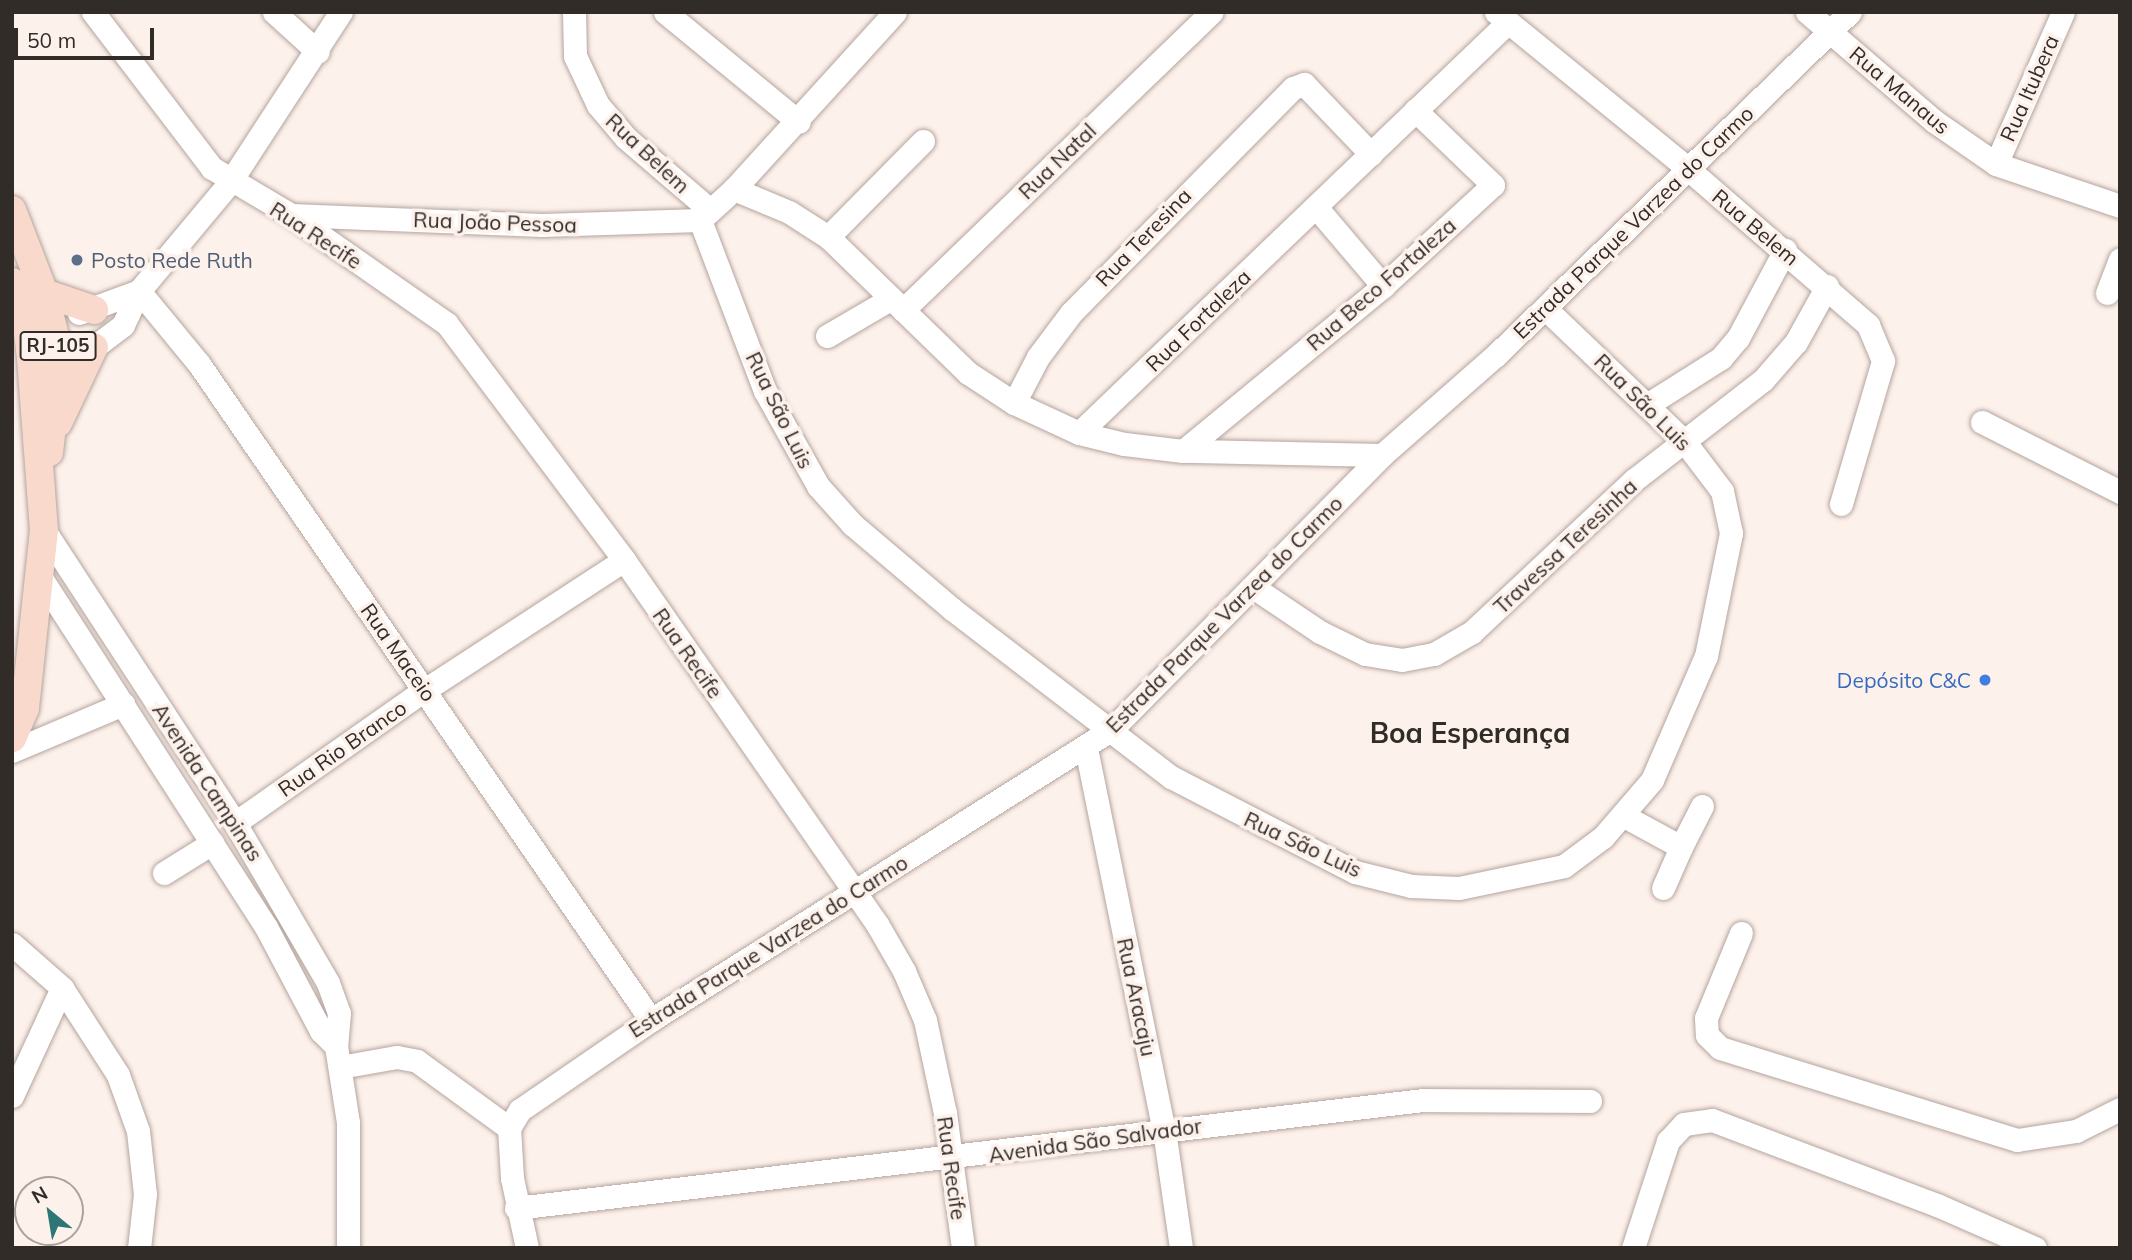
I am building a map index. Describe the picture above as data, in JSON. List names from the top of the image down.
{
  "streets": {
    "main road": ["RJ-105"],
    "street": [
      "Rua Itubera",
      "Rua Manaus",
      "Rua Belem",
      "Rua Natal",
      "Rua João Pessoa",
      "Estrada Parque Varzea do Carmo",
      "Rua Recife",
      "Rua Teresina",
      "Rua Beco Fortaleza",
      "Rua Fortaleza",
      "Rua São Luis",
      "Travessa Teresinha",
      "Rua Maceio",
      "Rua Rio Branco",
      "Avenida Campinas",
      "Rua Aracaju",
      "Avenida São Salvador"
    ]
  },
  "crossings": [
    ["Rua Itubera", "Rua Manaus"],
    ["Rua Manaus", "Estrada Parque Varzea do Carmo"],
    ["Rua Belem", "Rua João Pessoa"],
    ["Rua Belem", "Estrada Parque Varzea do Carmo"],
    ["Rua Belem", "Rua Fortaleza"],
    ["Rua Belem", "Rua São Luis"],
    ["Rua Belem", "Travessa Teresinha"],
    ["Rua João Pessoa", "Rua Recife"],
    ["Rua João Pessoa", "Rua São Luis"],
    ["Estrada Parque Varzea do Carmo", "Rua Recife"],
    ["Estrada Parque Varzea do Carmo", "Rua São Luis"],
    ["Estrada Parque Varzea do Carmo", "Travessa Teresinha"],
    ["Estrada Parque Varzea do Carmo", "Rua Maceio"],
    ["Estrada Parque Varzea do Carmo", "Rua Aracaju"],
    ["Rua Recife", "Rua Rio Branco"],
    ["Rua Recife", "Avenida São Salvador"],
    ["Rua Teresina", "Rua Fortaleza"],
    ["Rua Beco Fortaleza", "Rua Fortaleza"],
    ["RJ-105", "Avenida Campinas"],
    ["Rua São Luis", "Travessa Teresinha"],
    ["Rua Maceio", "Rua Rio Branco"],
    ["Rua Rio Branco", "Avenida Campinas"],
    ["Rua Aracaju", "Avenida São Salvador"]
  ],
  "districts": ["Boa Esperança"],
  "places": ["Posto Rede Ruth", "Depósito C&C"],
  "scale_bar": "50 m",
  "north": "top left"
}
